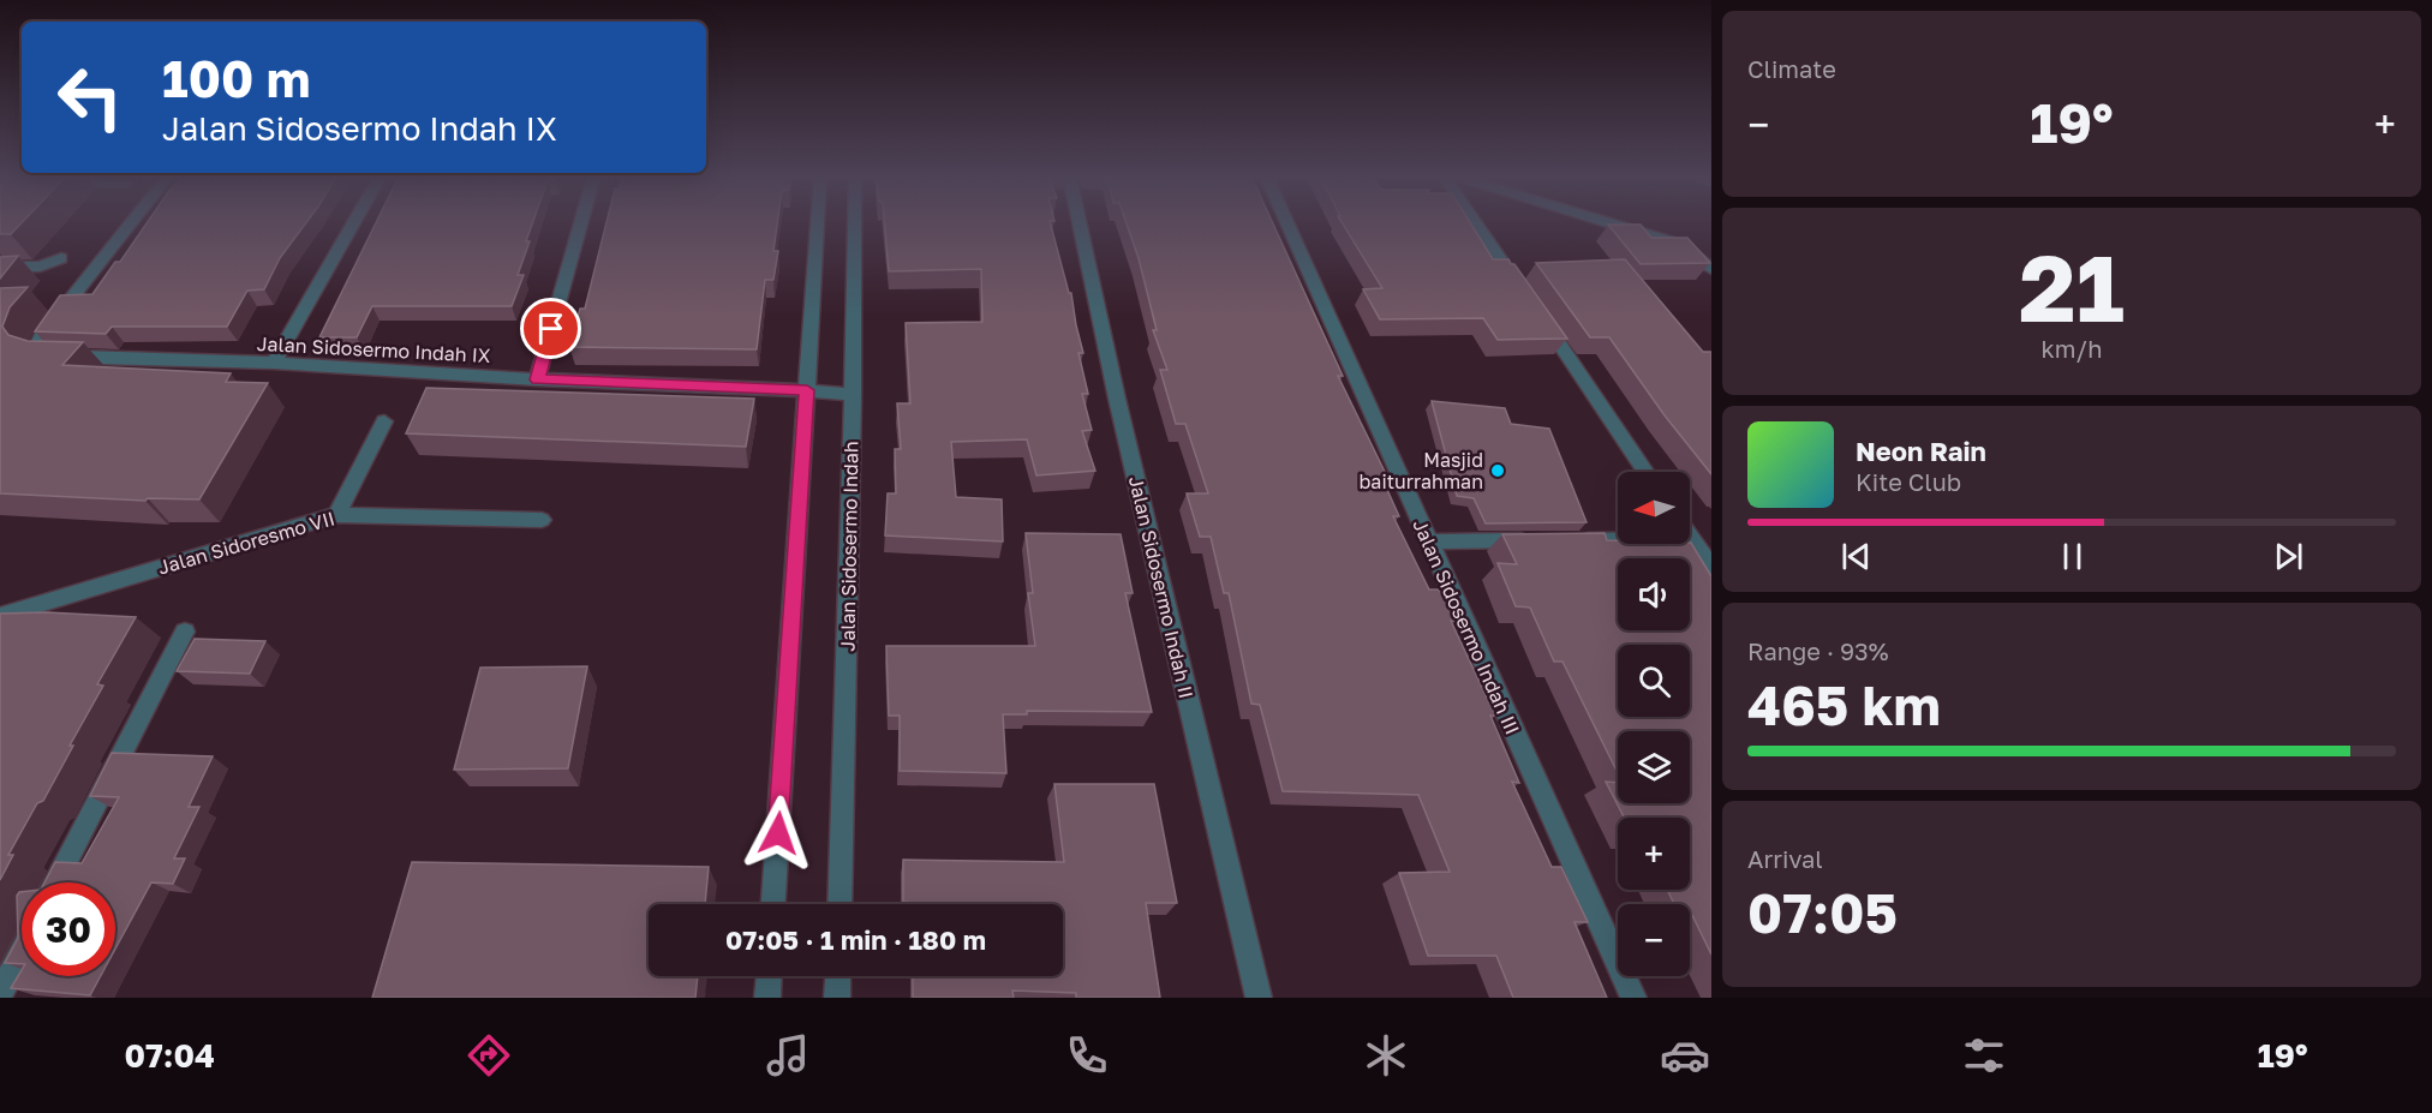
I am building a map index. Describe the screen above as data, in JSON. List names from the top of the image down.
{
  "streets": {
    "street": [
      "Jalan Sidosermo Indah IX",
      "Jalan Sidoresmo VII",
      "Jalan Sidosermo Indah",
      "Jalan Sidosermo Indah II",
      "Jalan Sidosermo Indah III"
    ]
  },
  "crossings": [
    ["Jalan Sidosermo Indah IX", "Jalan Sidosermo Indah"]
  ],
  "places": ["Masjid baiturrahman"],
  "north": "left",
  "page": {
    "tile": [
      "Climate",
      ["21", "km/h"],
      ["Range · 93%", "465 km"],
      ["Arrival", "07:05"]
    ],
    "turn": ["100 m", "Jalan Sidosermo Indah IX"],
    "heat": ["−", "19°", "+"],
    "song": ["Neon Rain", "Kite Club"],
    "map_buttons": ["+", "−"],
    "limit": "30",
    "trip": "07:05 · 1 min · 180 m",
    "tabs": ["07:04", "19°"]
  }
}
